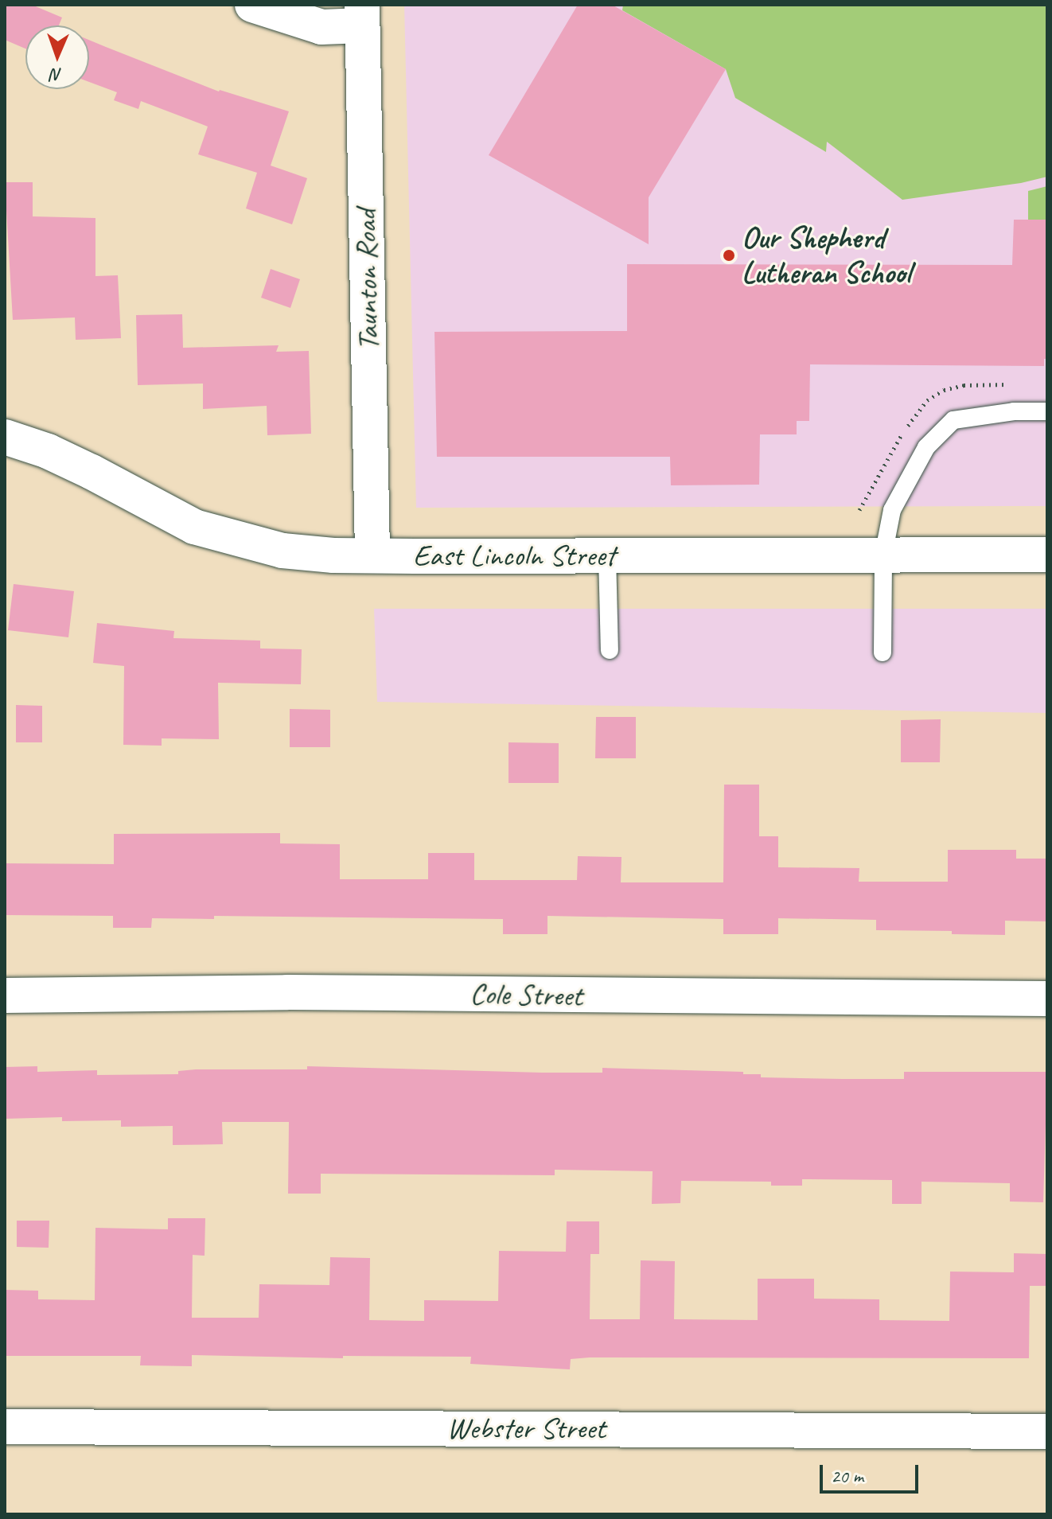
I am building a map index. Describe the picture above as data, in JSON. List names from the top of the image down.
{
  "streets": {
    "street": [
      "Taunton Road",
      "East Lincoln Street",
      "Cole Street",
      "Webster Street"
    ]
  },
  "crossings": [
    ["Taunton Road", "East Lincoln Street"]
  ],
  "places": ["Our Shepherd Lutheran School"],
  "scale_bar": "20 m",
  "north": "bottom"
}
